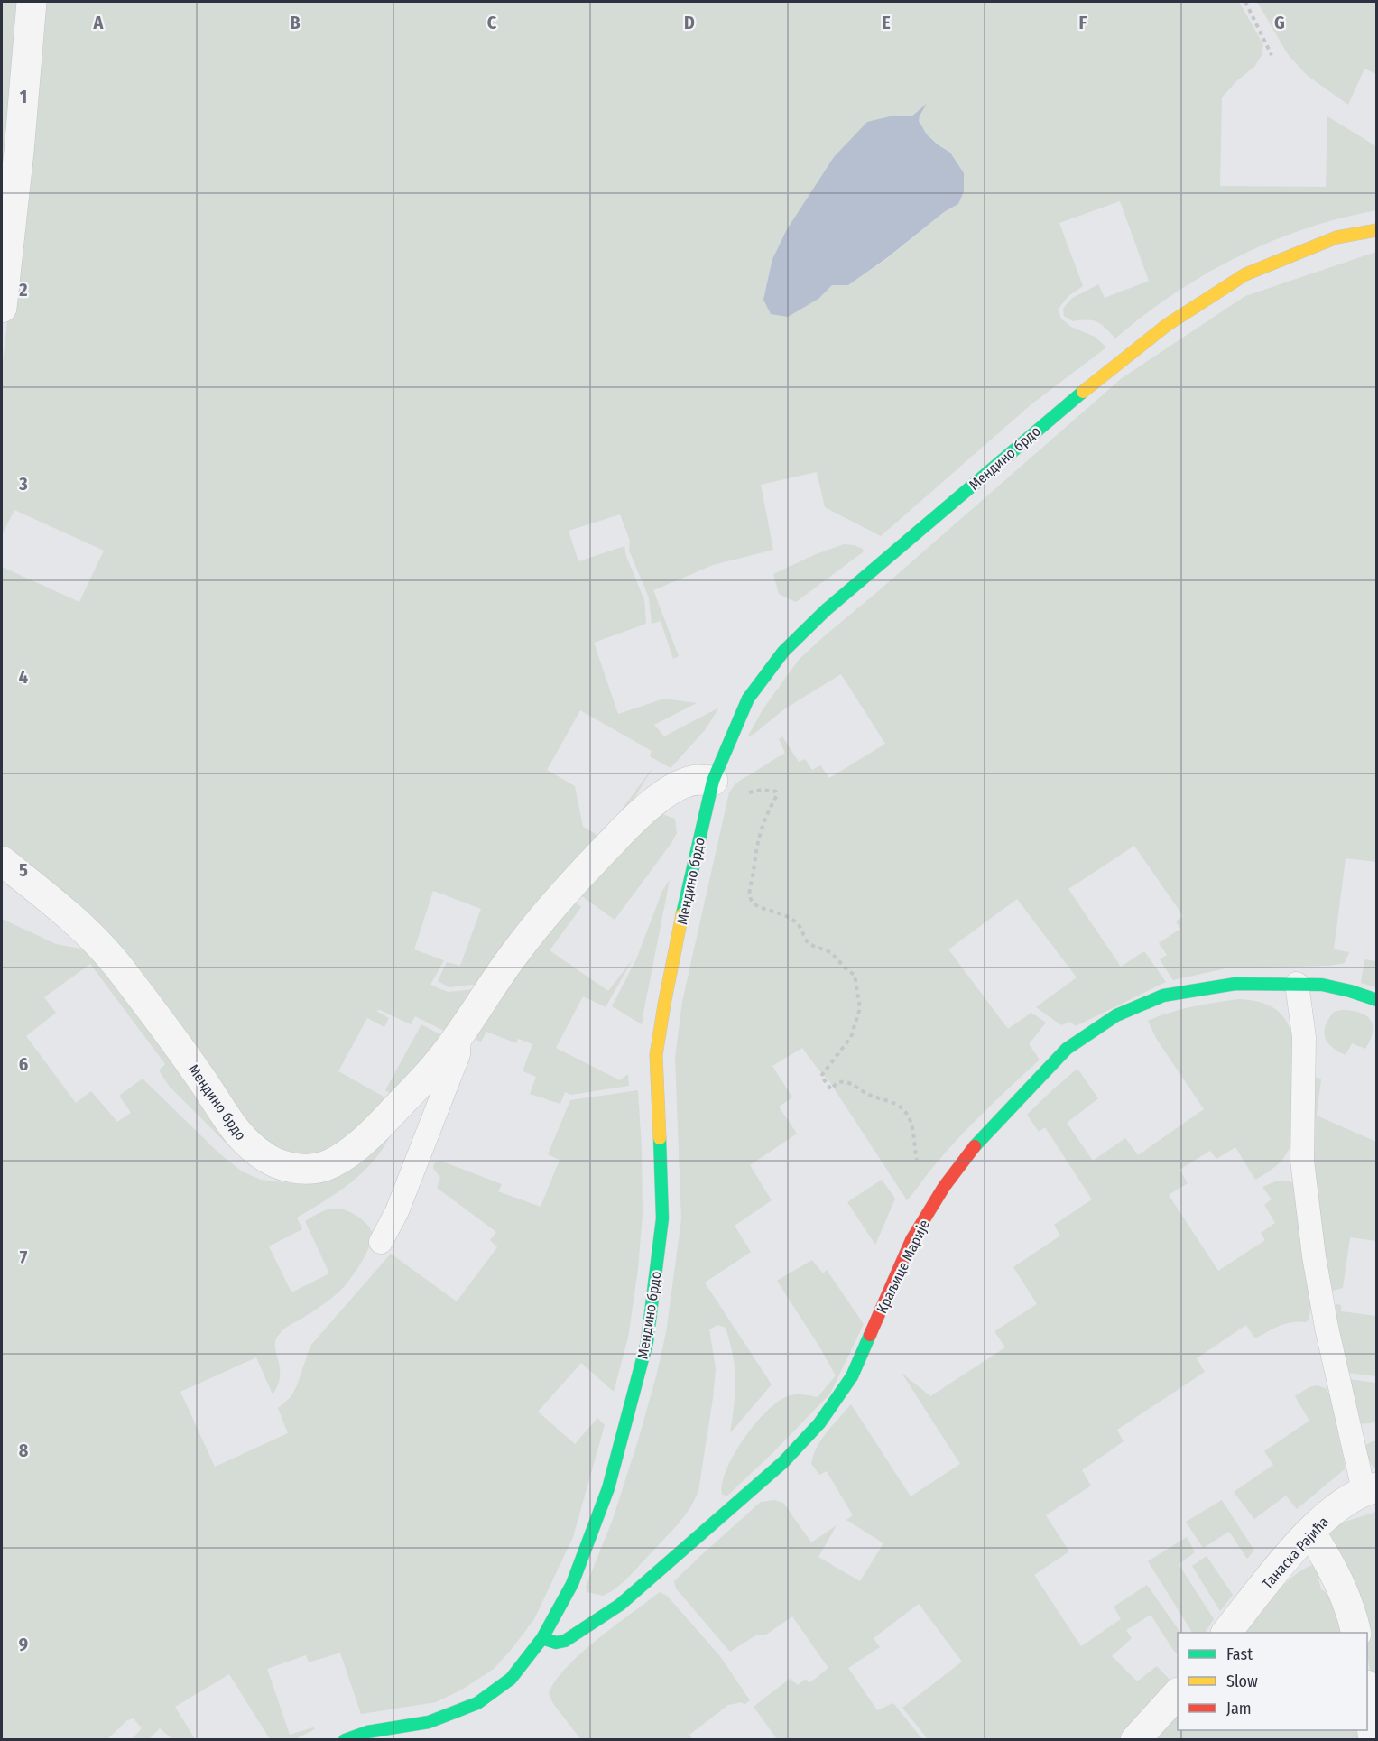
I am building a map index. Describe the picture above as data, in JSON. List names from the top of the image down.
{
  "streets": {
    "street": ["Мендино брдо", "Краљице Марије", "Танаска Рајића"]
  },
  "crossings": [
    ["Мендино брдо", "Краљице Марије"]
  ],
  "legend": ["Fast", "Slow", "Jam"],
  "grid": {
    "columns": [
      "A",
      "B",
      "C",
      "D",
      "E",
      "F",
      "G"
    ],
    "rows": [
      "1",
      "2",
      "3",
      "4",
      "5",
      "6",
      "7",
      "8",
      "9"
    ]
  }
}
